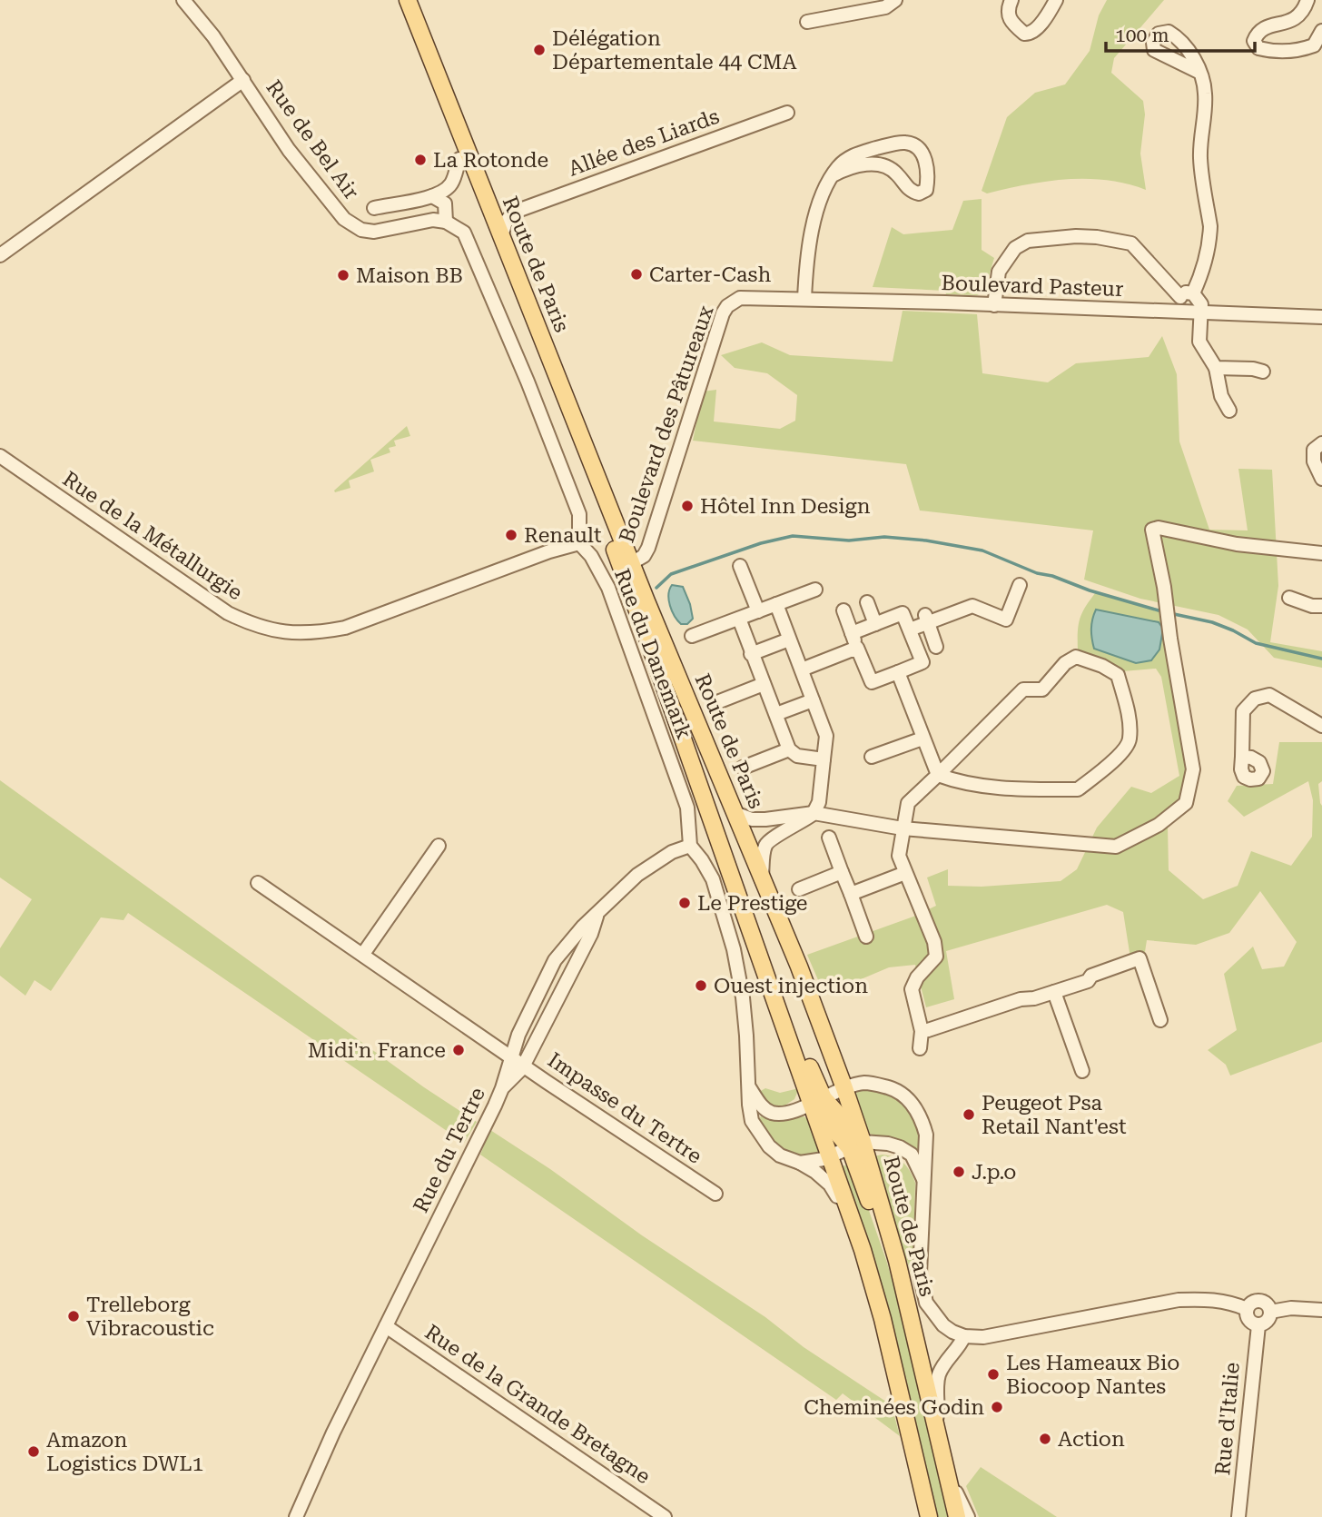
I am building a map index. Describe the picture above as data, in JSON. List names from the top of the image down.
{
  "streets": {
    "main road": ["Route de Paris"],
    "street": [
      "Rue de Bel Air",
      "Allée des Liards",
      "Boulevard Pasteur",
      "Boulevard des Pâtureaux",
      "Rue de la Métallurgie",
      "Rue du Danemark",
      "Impasse du Tertre",
      "Rue du Tertre",
      "Rue de la Grande Bretagne",
      "Rue d'Italie"
    ]
  },
  "crossings": [
    ["Route de Paris", "Boulevard des Pâtureaux"],
    ["Boulevard Pasteur", "Boulevard des Pâtureaux"],
    ["Rue de la Métallurgie", "Rue du Danemark"],
    ["Rue du Danemark", "Rue du Tertre"],
    ["Impasse du Tertre", "Rue du Tertre"],
    ["Rue du Tertre", "Rue de la Grande Bretagne"]
  ],
  "places": [
    "Délégation Départementale 44 CMA",
    "La Rotonde",
    "Carter-Cash",
    "Maison BB",
    "Hôtel Inn Design",
    "Renault",
    "Le Prestige",
    "Ouest injection",
    "Midi'n France",
    "Peugeot Psa Retail Nant'est",
    "J.p.o",
    "Trelleborg Vibracoustic",
    "Les Hameaux Bio Biocoop Nantes",
    "Cheminées Godin",
    "Action",
    "Amazon Logistics DWL1"
  ],
  "scale_bar": "100 m"
}
